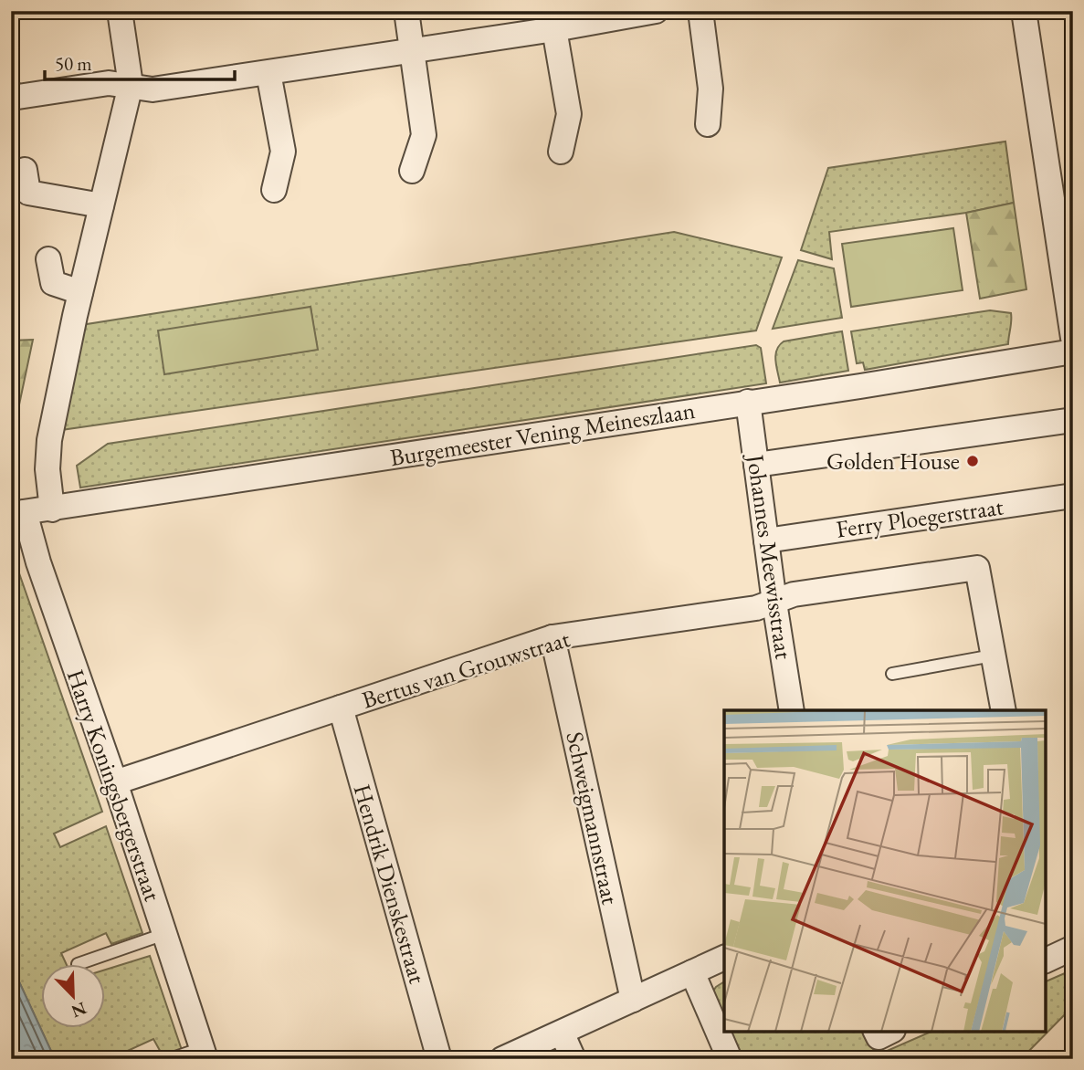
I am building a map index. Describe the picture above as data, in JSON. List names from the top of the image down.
{
  "streets": {
    "street": [
      "Burgemeester Vening Meineszlaan",
      "Ferry Ploegerstraat",
      "Johannes Meewisstraat",
      "Bertus van Grouwstraat",
      "Harry Koningsbergerstraat",
      "Schweigmannstraat",
      "Hendrik Dienskestraat"
    ]
  },
  "crossings": [
    ["Burgemeester Vening Meineszlaan", "Johannes Meewisstraat"],
    ["Burgemeester Vening Meineszlaan", "Harry Koningsbergerstraat"],
    ["Ferry Ploegerstraat", "Johannes Meewisstraat"],
    ["Johannes Meewisstraat", "Bertus van Grouwstraat"],
    ["Bertus van Grouwstraat", "Harry Koningsbergerstraat"],
    ["Bertus van Grouwstraat", "Schweigmannstraat"],
    ["Bertus van Grouwstraat", "Hendrik Dienskestraat"]
  ],
  "places": ["Golden House"],
  "scale_bar": "50 m",
  "north": "bottom right"
}
